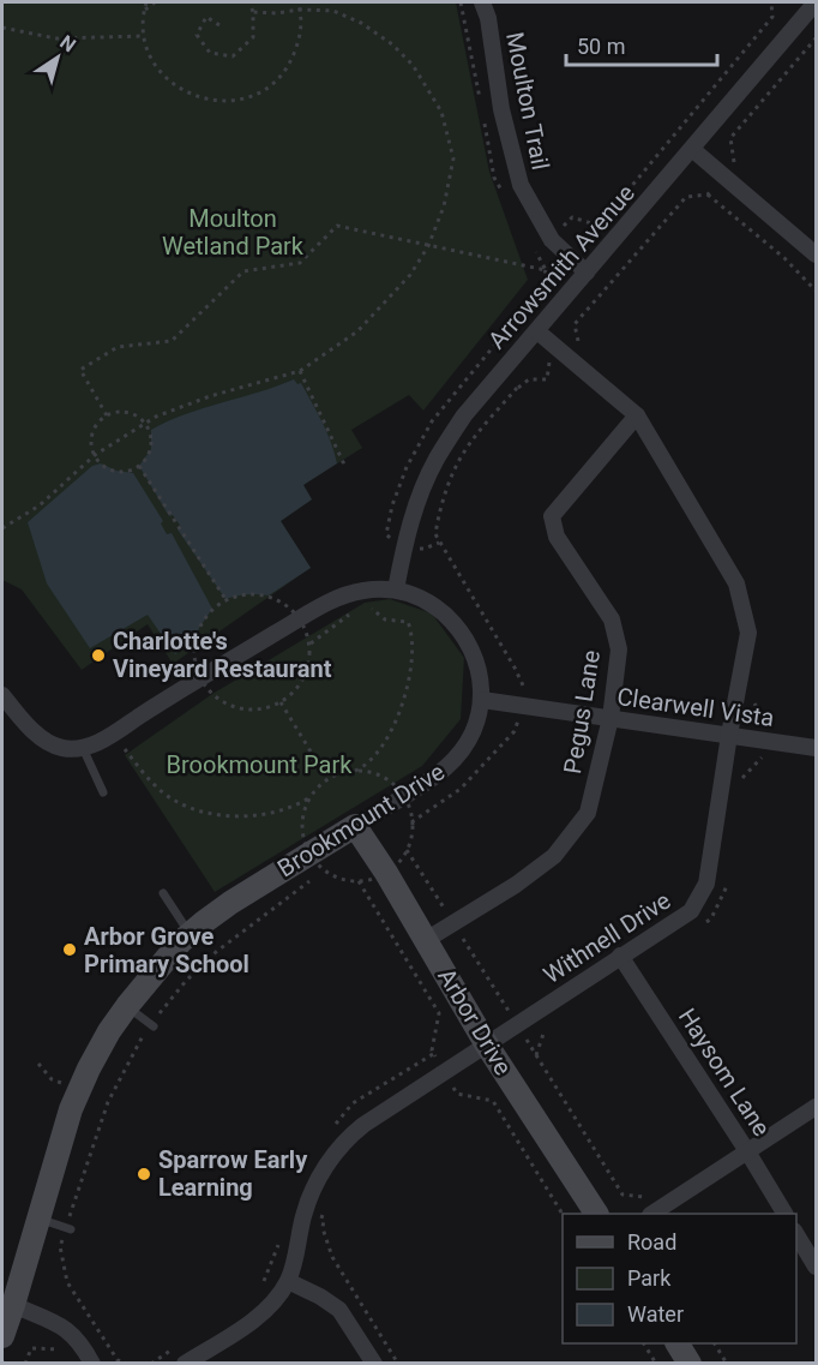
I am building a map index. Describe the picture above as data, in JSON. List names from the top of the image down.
{
  "streets": {
    "street": [
      "Moulton Trail",
      "Arrowsmith Avenue",
      "Clearwell Vista",
      "Pegus Lane",
      "Brookmount Drive",
      "Withnell Drive",
      "Arbor Drive",
      "Haysom Lane"
    ]
  },
  "crossings": [
    ["Moulton Trail", "Arrowsmith Avenue"],
    ["Arrowsmith Avenue", "Brookmount Drive"],
    ["Arrowsmith Avenue", "Withnell Drive"],
    ["Clearwell Vista", "Pegus Lane"],
    ["Clearwell Vista", "Brookmount Drive"],
    ["Clearwell Vista", "Withnell Drive"],
    ["Pegus Lane", "Withnell Drive"],
    ["Pegus Lane", "Arbor Drive"],
    ["Brookmount Drive", "Arbor Drive"],
    ["Withnell Drive", "Arbor Drive"],
    ["Withnell Drive", "Haysom Lane"]
  ],
  "parks": ["Moulton Wetland Park", "Brookmount Park"],
  "places": ["Charlotte's Vineyard Restaurant", "Arbor Grove Primary School", "Sparrow Early Learning"],
  "legend": ["Road", "Park", "Water"],
  "scale_bar": "50 m",
  "north": "top right"
}
